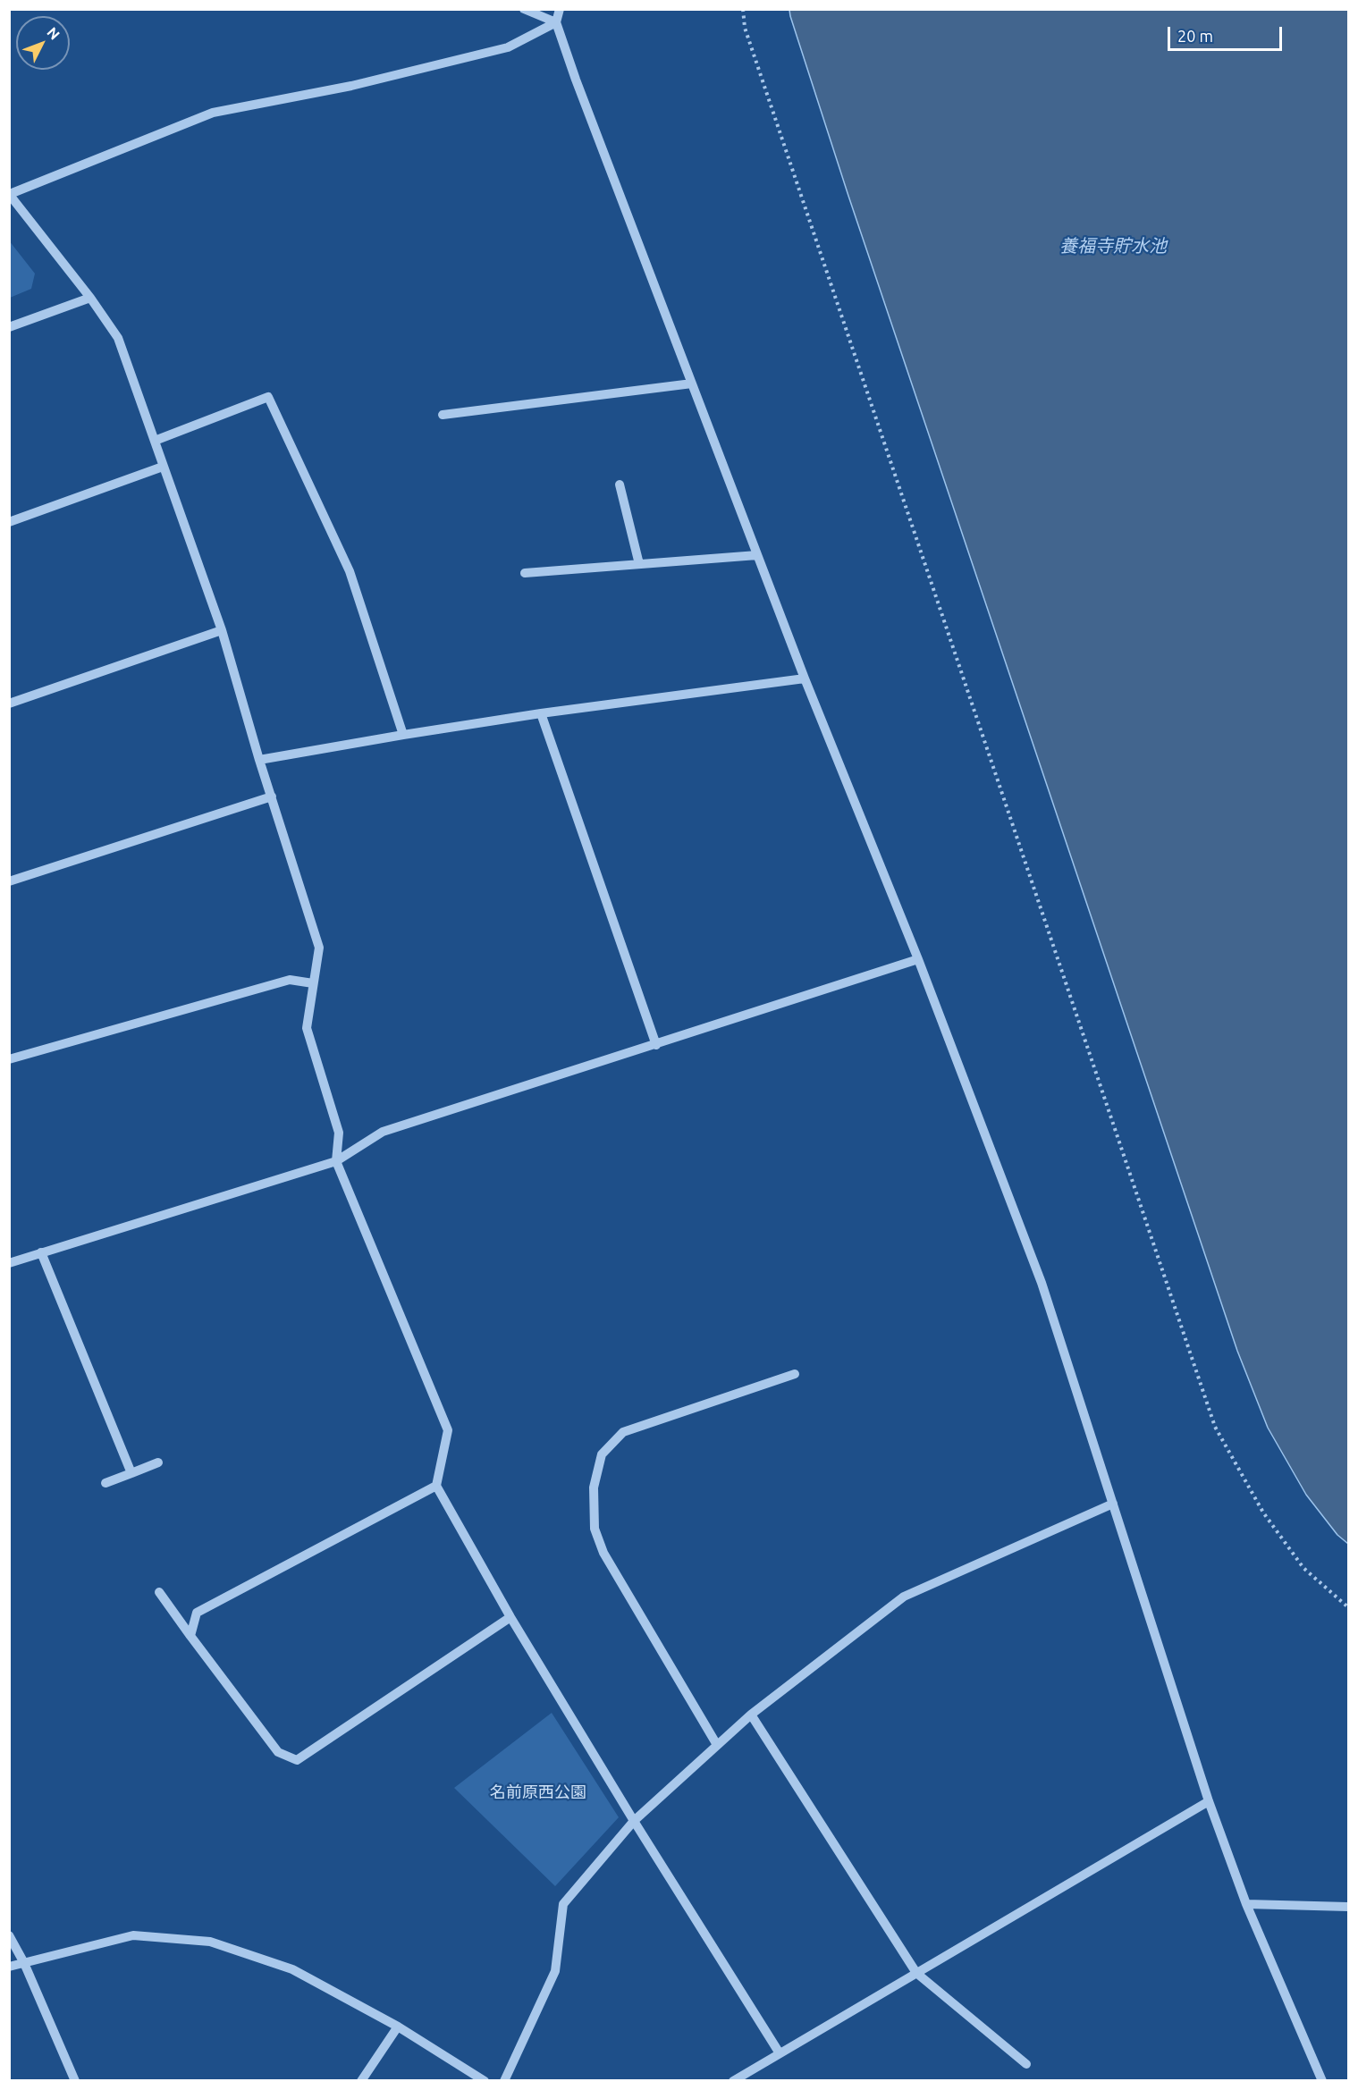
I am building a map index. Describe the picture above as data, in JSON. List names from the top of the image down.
{
  "water": ["養福寺貯水池"],
  "parks": ["名前原西公園"],
  "scale_bar": "20 m",
  "north": "top right"
}
